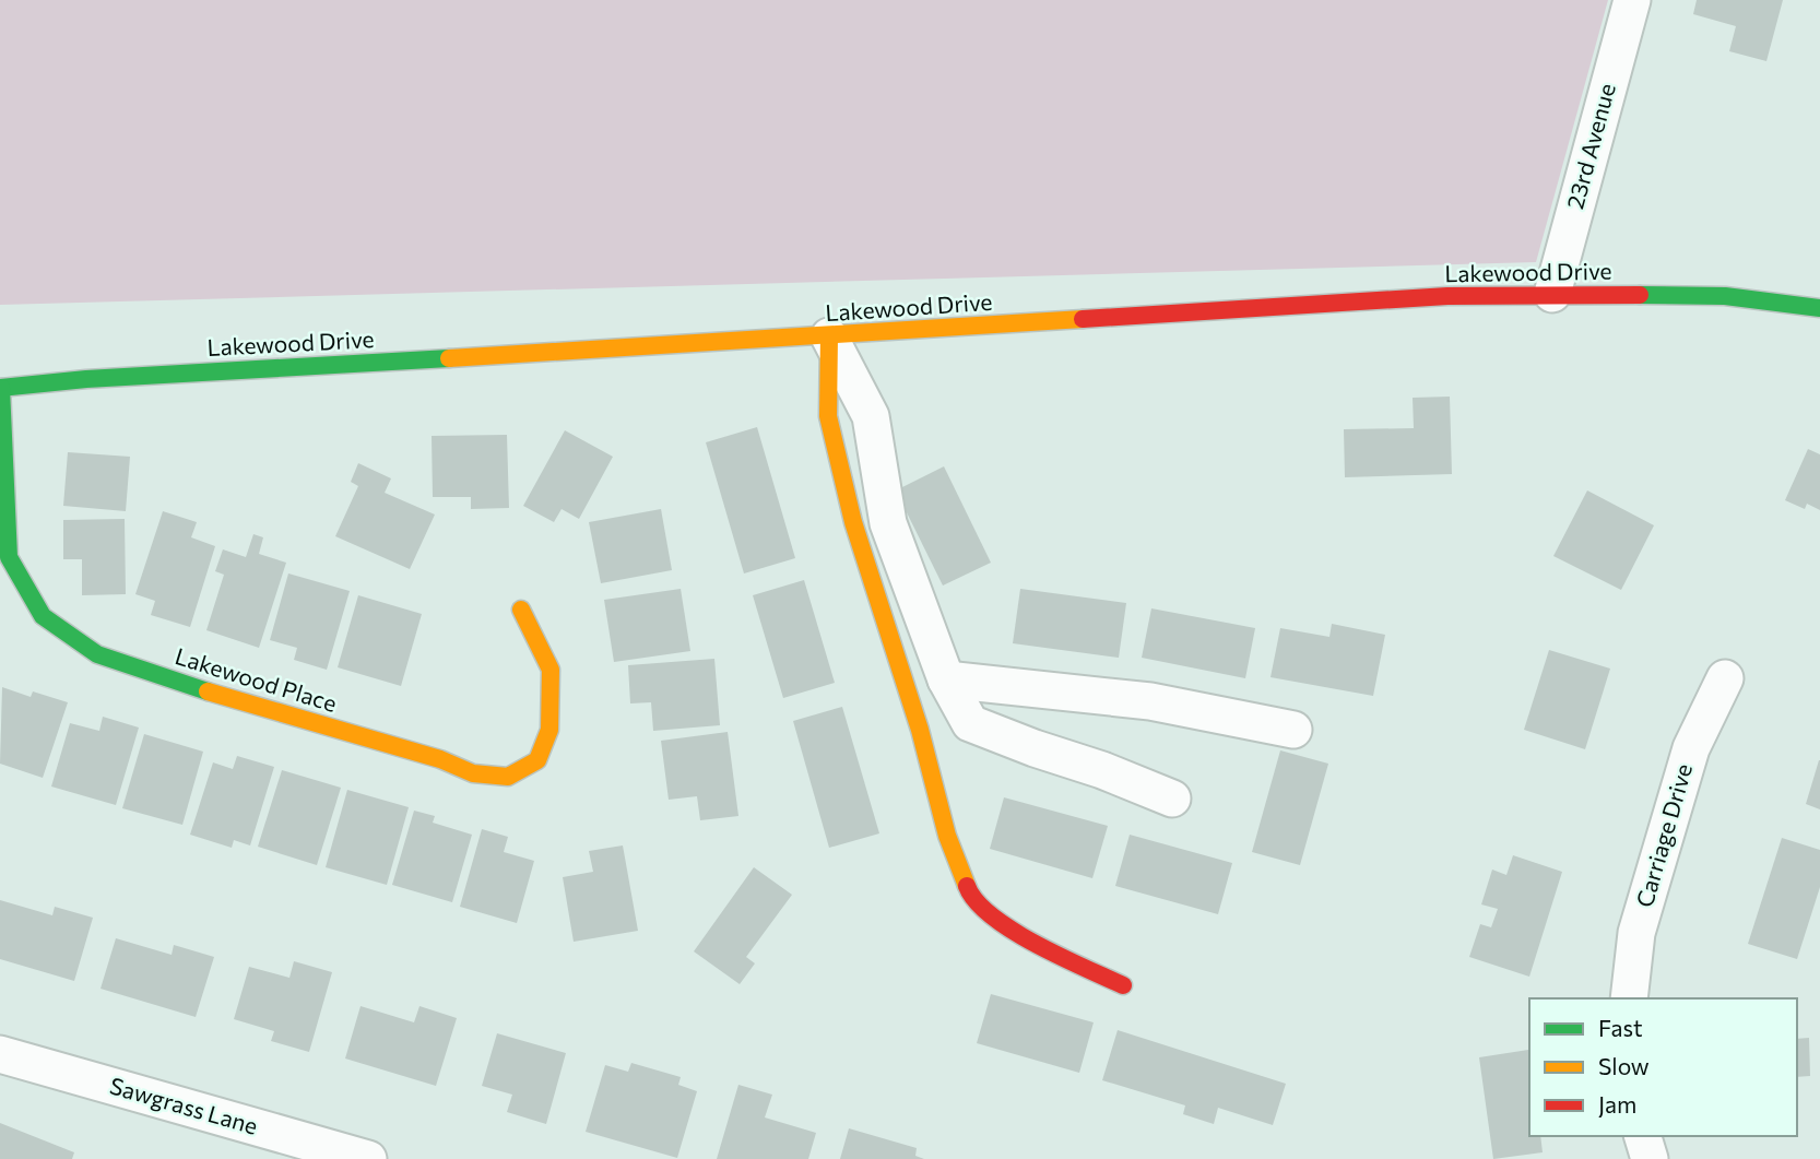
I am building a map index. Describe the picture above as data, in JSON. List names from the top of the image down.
{
  "streets": {
    "street": [
      "23rd Avenue",
      "Lakewood Drive",
      "Lakewood Place",
      "Carriage Drive",
      "Sawgrass Lane"
    ]
  },
  "crossings": [
    ["23rd Avenue", "Lakewood Drive"],
    ["Lakewood Drive", "Lakewood Place"]
  ],
  "legend": ["Fast", "Slow", "Jam"]
}
